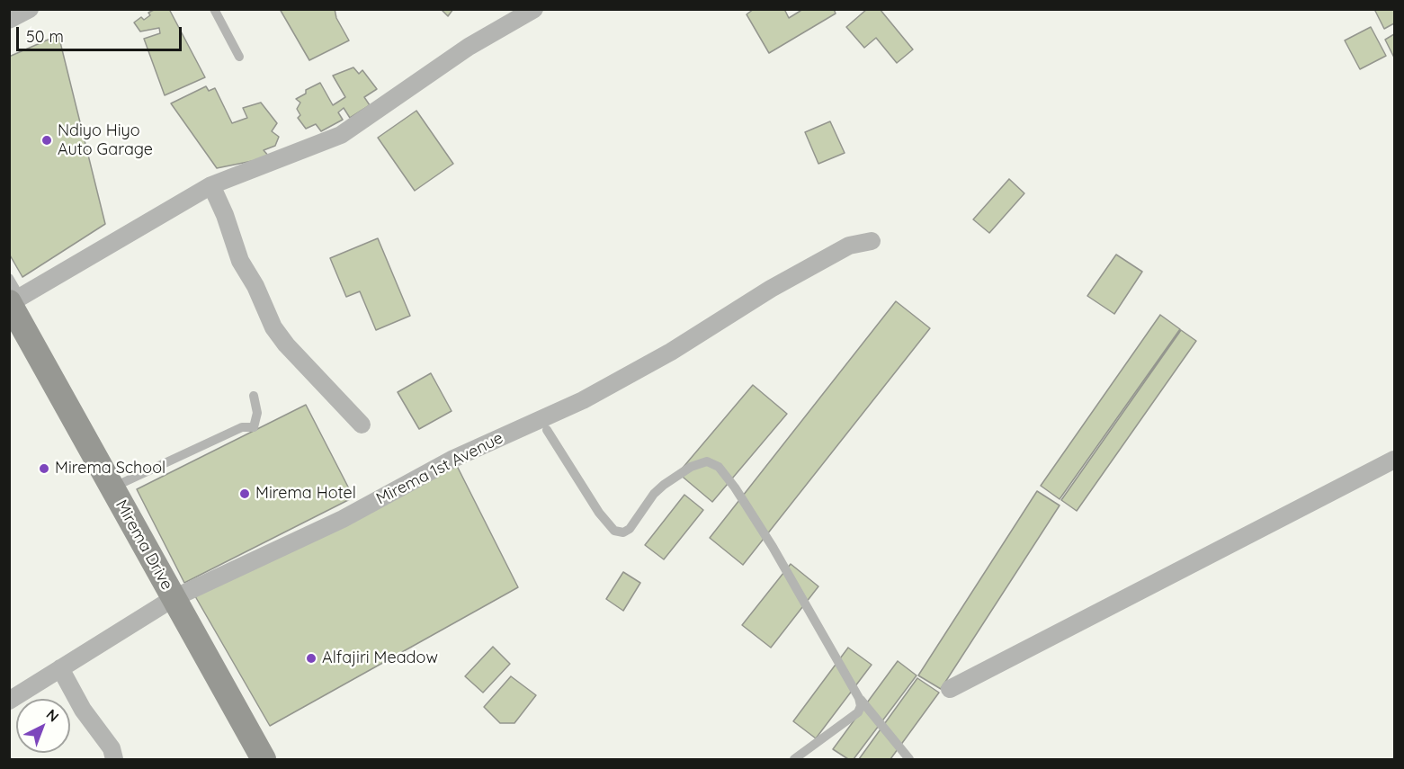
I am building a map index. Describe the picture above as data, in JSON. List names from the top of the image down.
{
  "streets": {
    "street": ["Mirema 1st Avenue", "Mirema Drive"]
  },
  "crossings": [
    ["Mirema 1st Avenue", "Mirema Drive"]
  ],
  "places": [
    "Ndiyo Hiyo Auto Garage",
    "Mirema School",
    "Mirema Hotel",
    "Alfajiri Meadow"
  ],
  "scale_bar": "50 m",
  "north": "top right"
}
